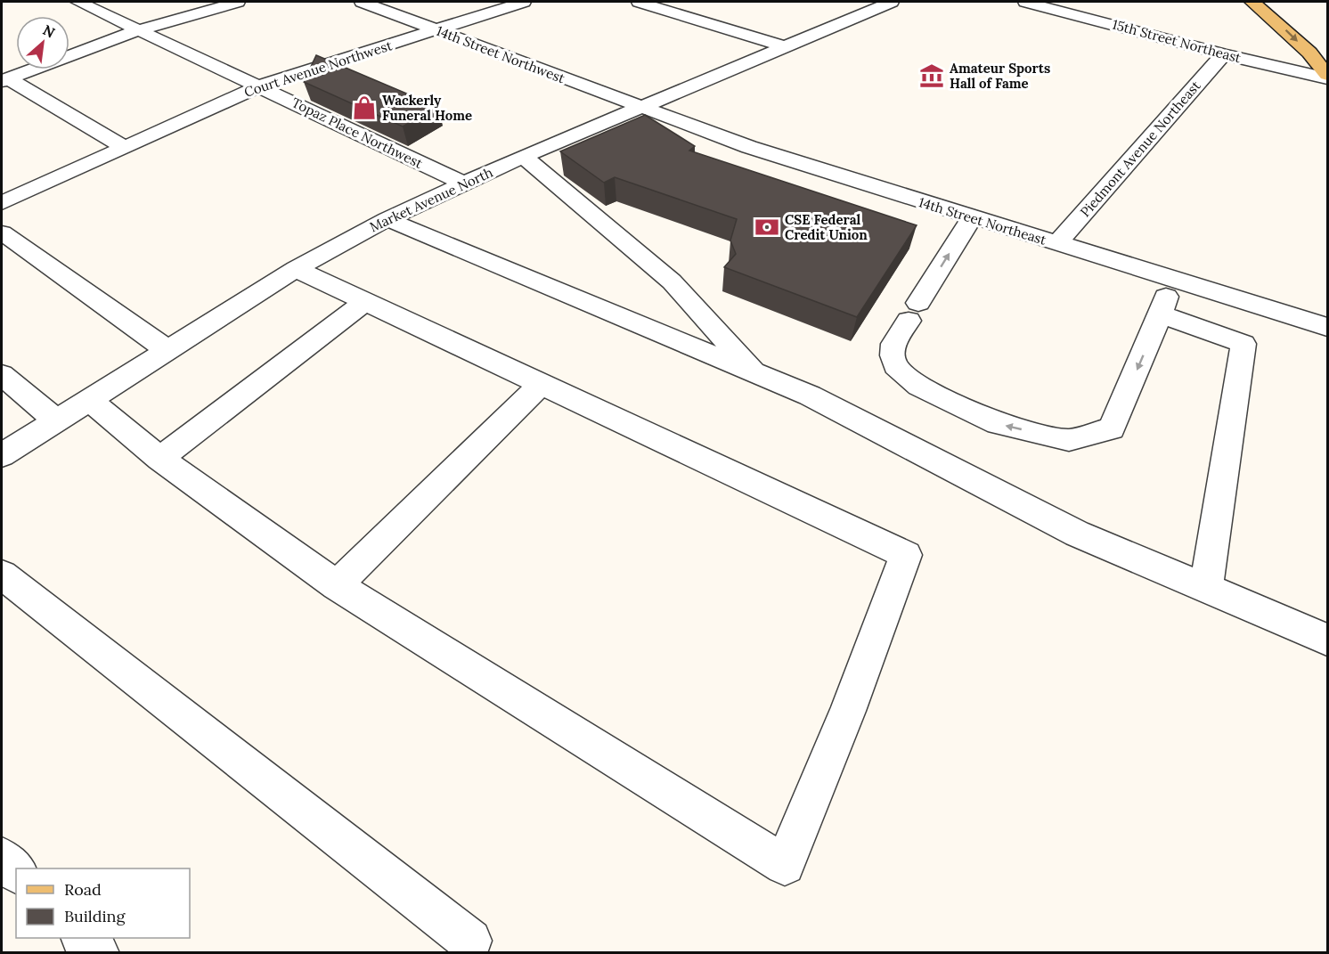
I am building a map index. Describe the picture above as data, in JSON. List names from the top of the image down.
{
  "streets": {
    "street": [
      "15th Street Northeast",
      "14th Street Northwest",
      "Court Avenue Northwest",
      "Topaz Place Northwest",
      "Piedmont Avenue Northeast",
      "Market Avenue North",
      "14th Street Northeast"
    ]
  },
  "crossings": [
    ["15th Street Northeast", "Piedmont Avenue Northeast"],
    ["14th Street Northwest", "Court Avenue Northwest"],
    ["14th Street Northwest", "Market Avenue North"],
    ["14th Street Northwest", "14th Street Northeast"],
    ["Court Avenue Northwest", "Topaz Place Northwest"],
    ["Topaz Place Northwest", "Market Avenue North"],
    ["Piedmont Avenue Northeast", "14th Street Northeast"],
    ["Market Avenue North", "14th Street Northeast"]
  ],
  "places": {
    "museum": ["Amateur Sports Hall of Fame"],
    "shop": ["Wackerly Funeral Home"],
    "bank": ["CSE Federal Credit Union"]
  },
  "legend": ["Road", "Building"],
  "north": "top right"
}
